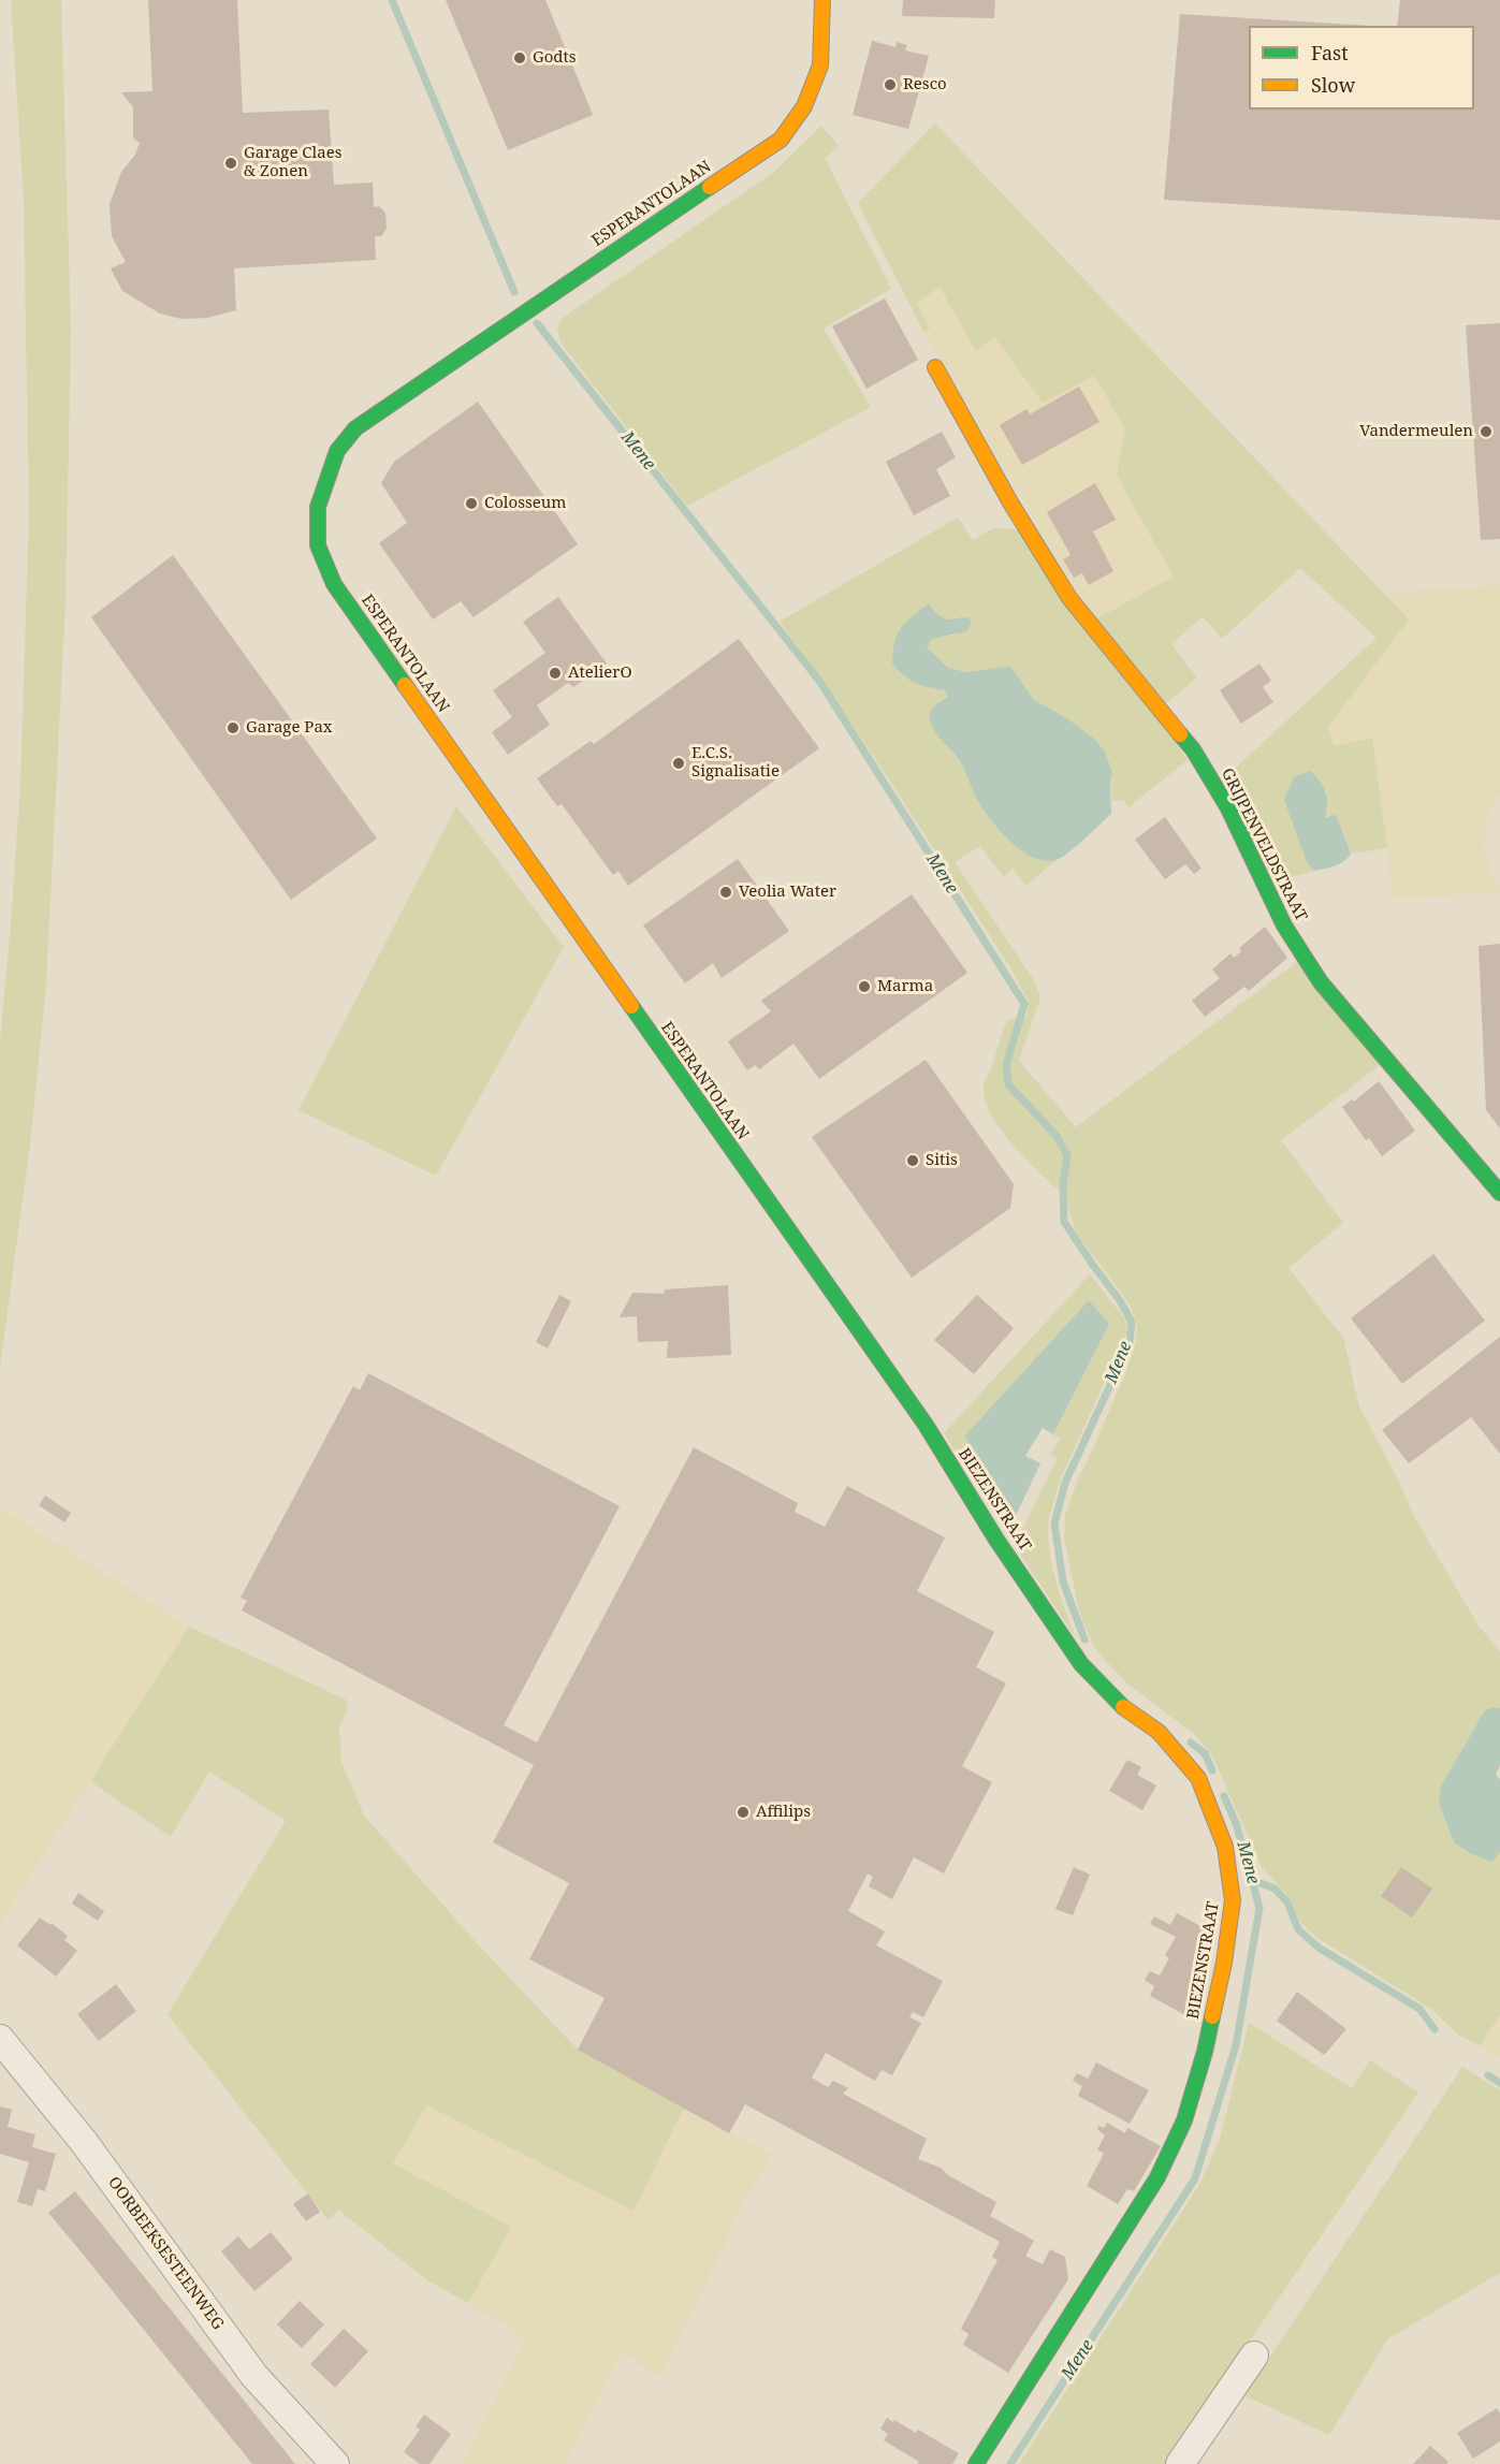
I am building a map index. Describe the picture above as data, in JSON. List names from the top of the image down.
{
  "streets": {
    "street": [
      "ESPERANTOLAAN",
      "GRIJPENVELDSTRAAT",
      "BIEZENSTRAAT",
      "OORBEEKSESTEENWEG"
    ]
  },
  "crossings": [
    ["ESPERANTOLAAN", "BIEZENSTRAAT"]
  ],
  "water": ["Mene"],
  "places": [
    "Godts",
    "Resco",
    "Garage Claes & Zonen",
    "Vandermeulen",
    "Colosseum",
    "AtelierO",
    "Garage Pax",
    "E.C.S. Signalisatie",
    "Veolia Water",
    "Marma",
    "Sitis",
    "Affilips"
  ],
  "legend": ["Fast", "Slow"]
}
